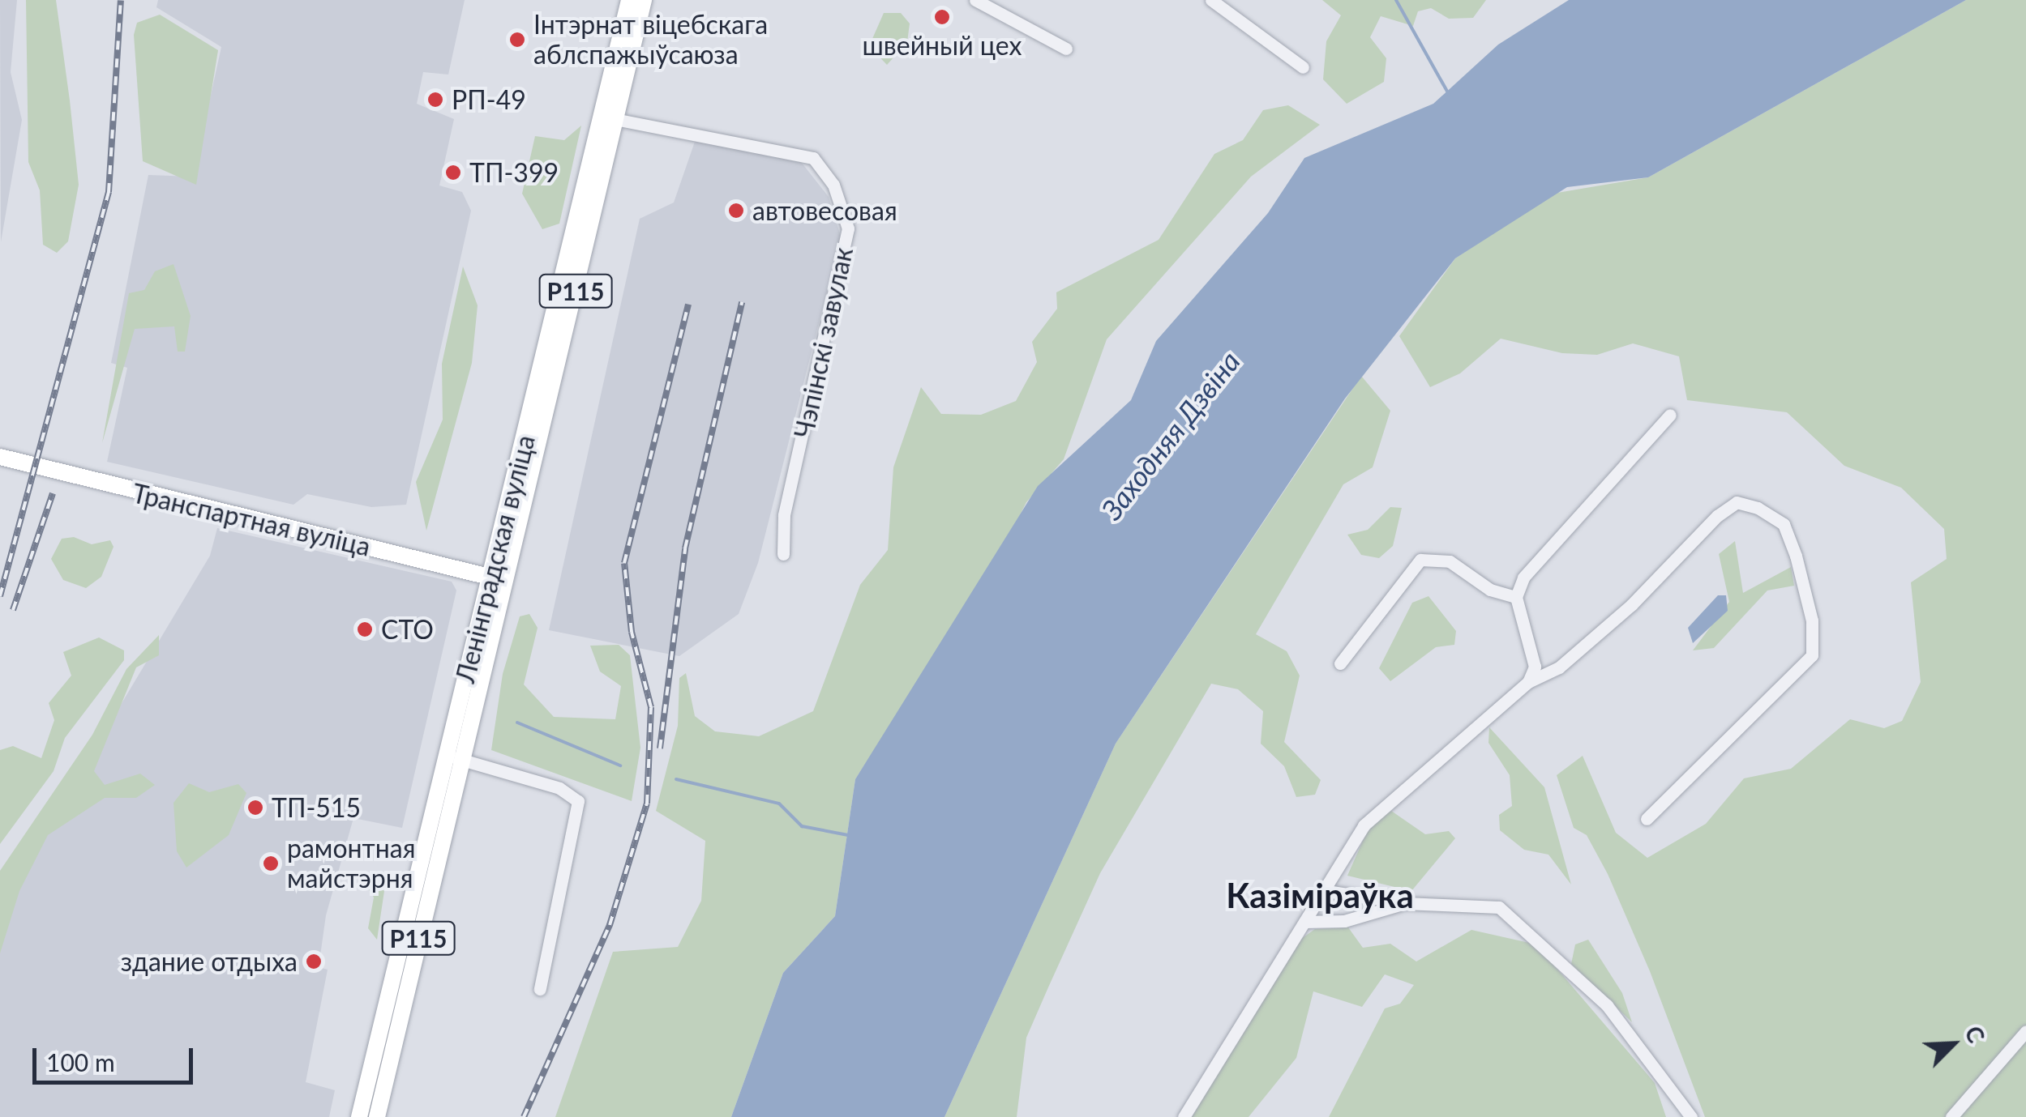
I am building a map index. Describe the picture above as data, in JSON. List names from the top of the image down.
{
  "streets": {
    "main road": ["Р115", "Транспартная вуліца", "Ленінградская вуліца"],
    "street": ["Чэпінскі завулак"]
  },
  "crossings": [
    ["Чэпінскі завулак", "Ленінградская вуліца"],
    ["Транспартная вуліца", "Ленінградская вуліца"]
  ],
  "districts": ["Казіміраўка"],
  "water": ["Заходняя Дзвіна"],
  "places": [
    "швейный цех",
    "Інтэрнат віцебскага аблспажыўсаюза",
    "РП-49",
    "ТП-399",
    "автовесовая",
    "СТО",
    "ТП-515",
    "рамонтная майстэрня",
    "здание отдыха"
  ],
  "scale_bar": "100 m",
  "north": "top right"
}
